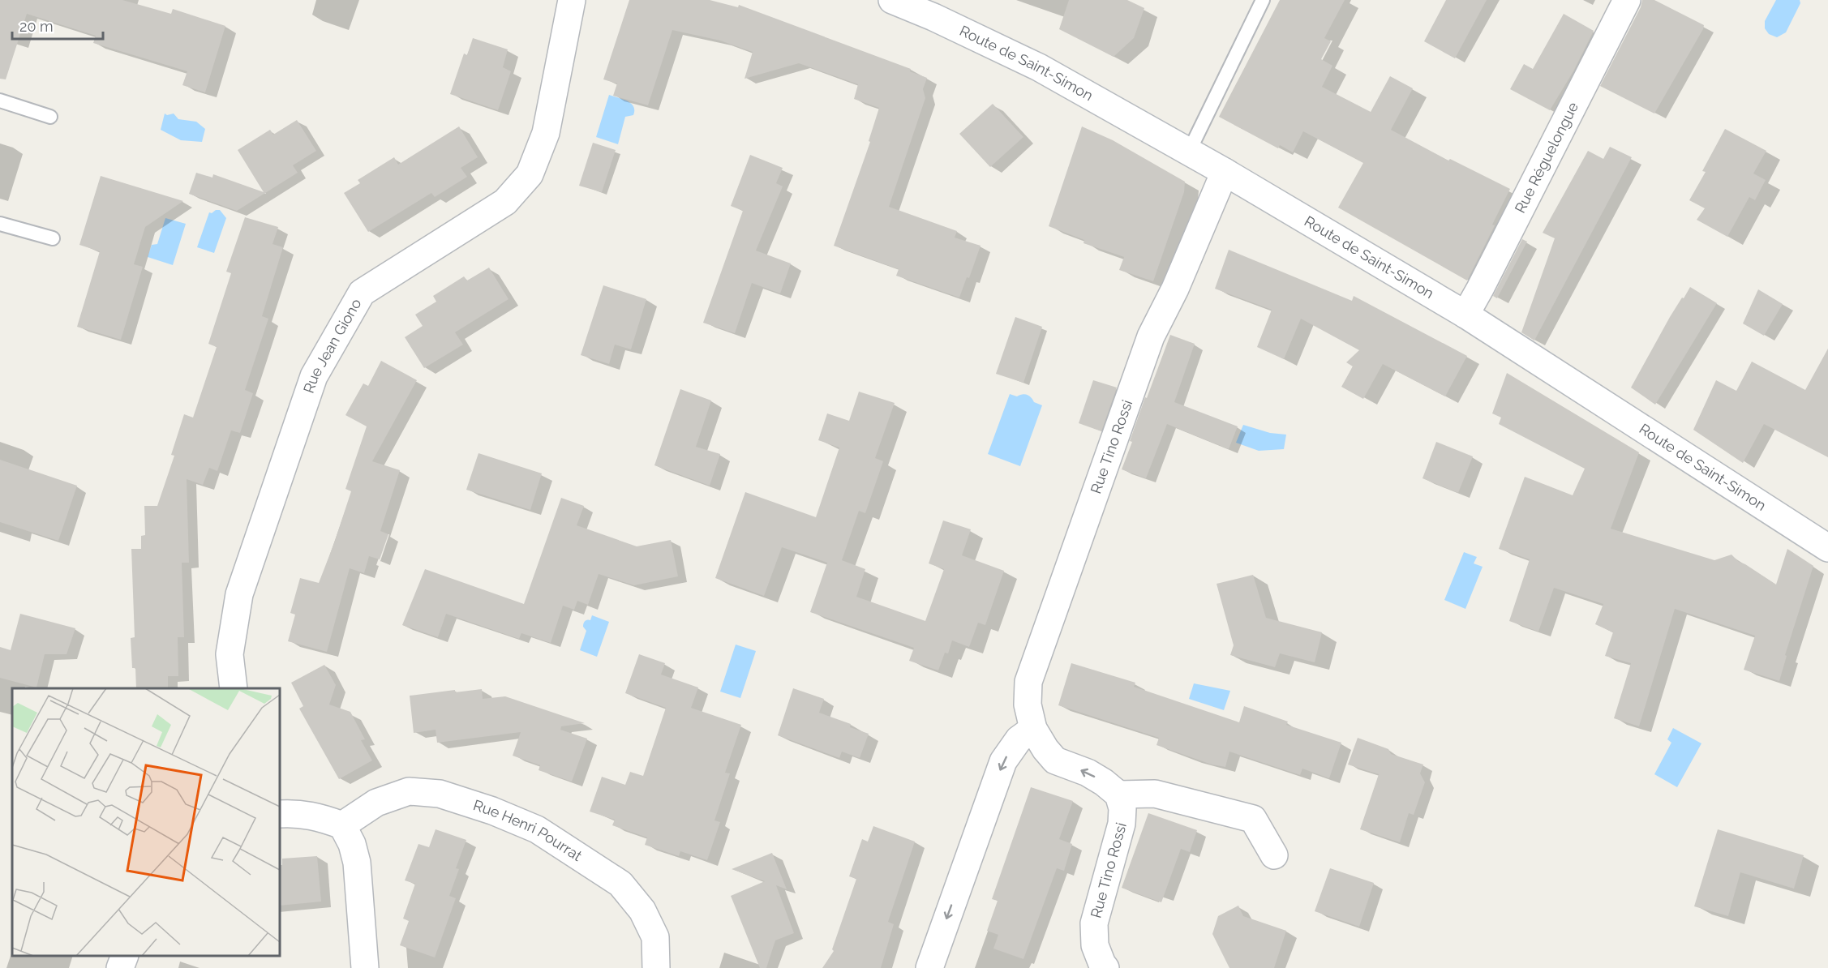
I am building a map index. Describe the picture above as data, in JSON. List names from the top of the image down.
{
  "streets": {
    "street": [
      "Route de Saint-Simon",
      "Rue Réguelongue",
      "Rue Jean Giono",
      "Rue Tino Rossi",
      "Rue Henri Pourrat"
    ]
  },
  "crossings": [
    ["Route de Saint-Simon", "Rue Réguelongue"],
    ["Route de Saint-Simon", "Rue Tino Rossi"]
  ],
  "scale_bar": "20 m"
}
